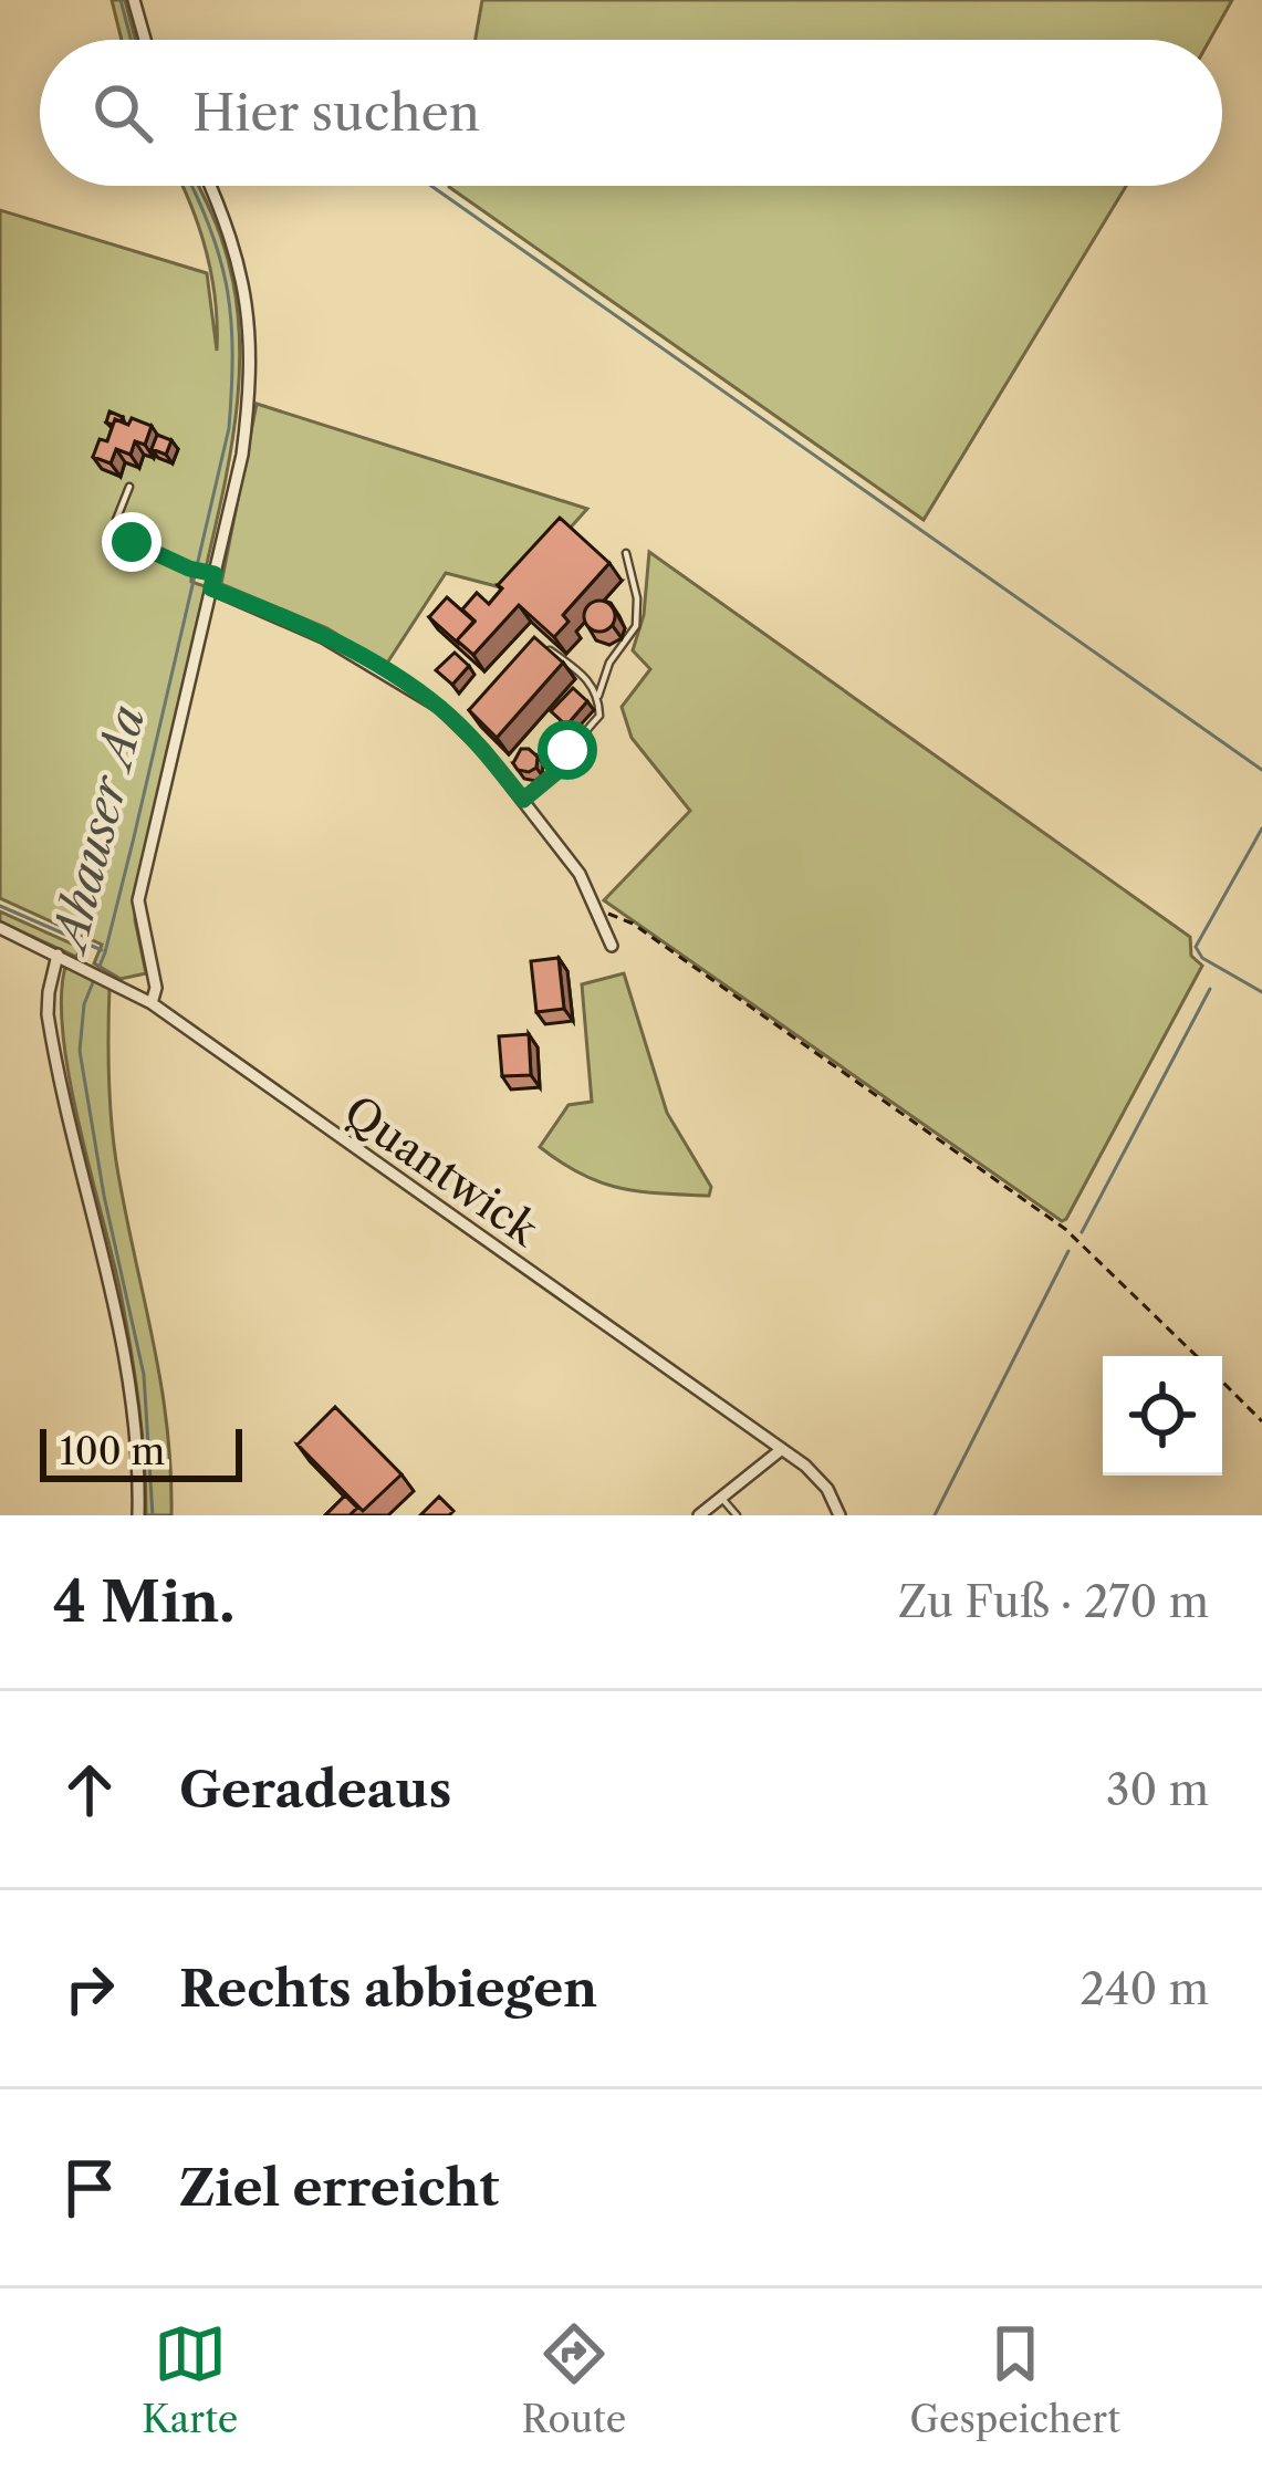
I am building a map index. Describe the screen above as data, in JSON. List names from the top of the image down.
{
  "streets": {
    "street": ["Quantwick"]
  },
  "water": ["Ahauser Aa"],
  "scale_bar": "100 m",
  "page": {
    "search": "Hier suchen",
    "scale": "100 m",
    "heading": ["4 Min.", "Zu Fuß · 270 m"],
    "list": [
      ["Geradeaus", "30 m"],
      ["Rechts abbiegen", "240 m"],
      "Ziel erreicht"
    ],
    "nav": ["Karte", "Route", "Gespeichert"]
  }
}
